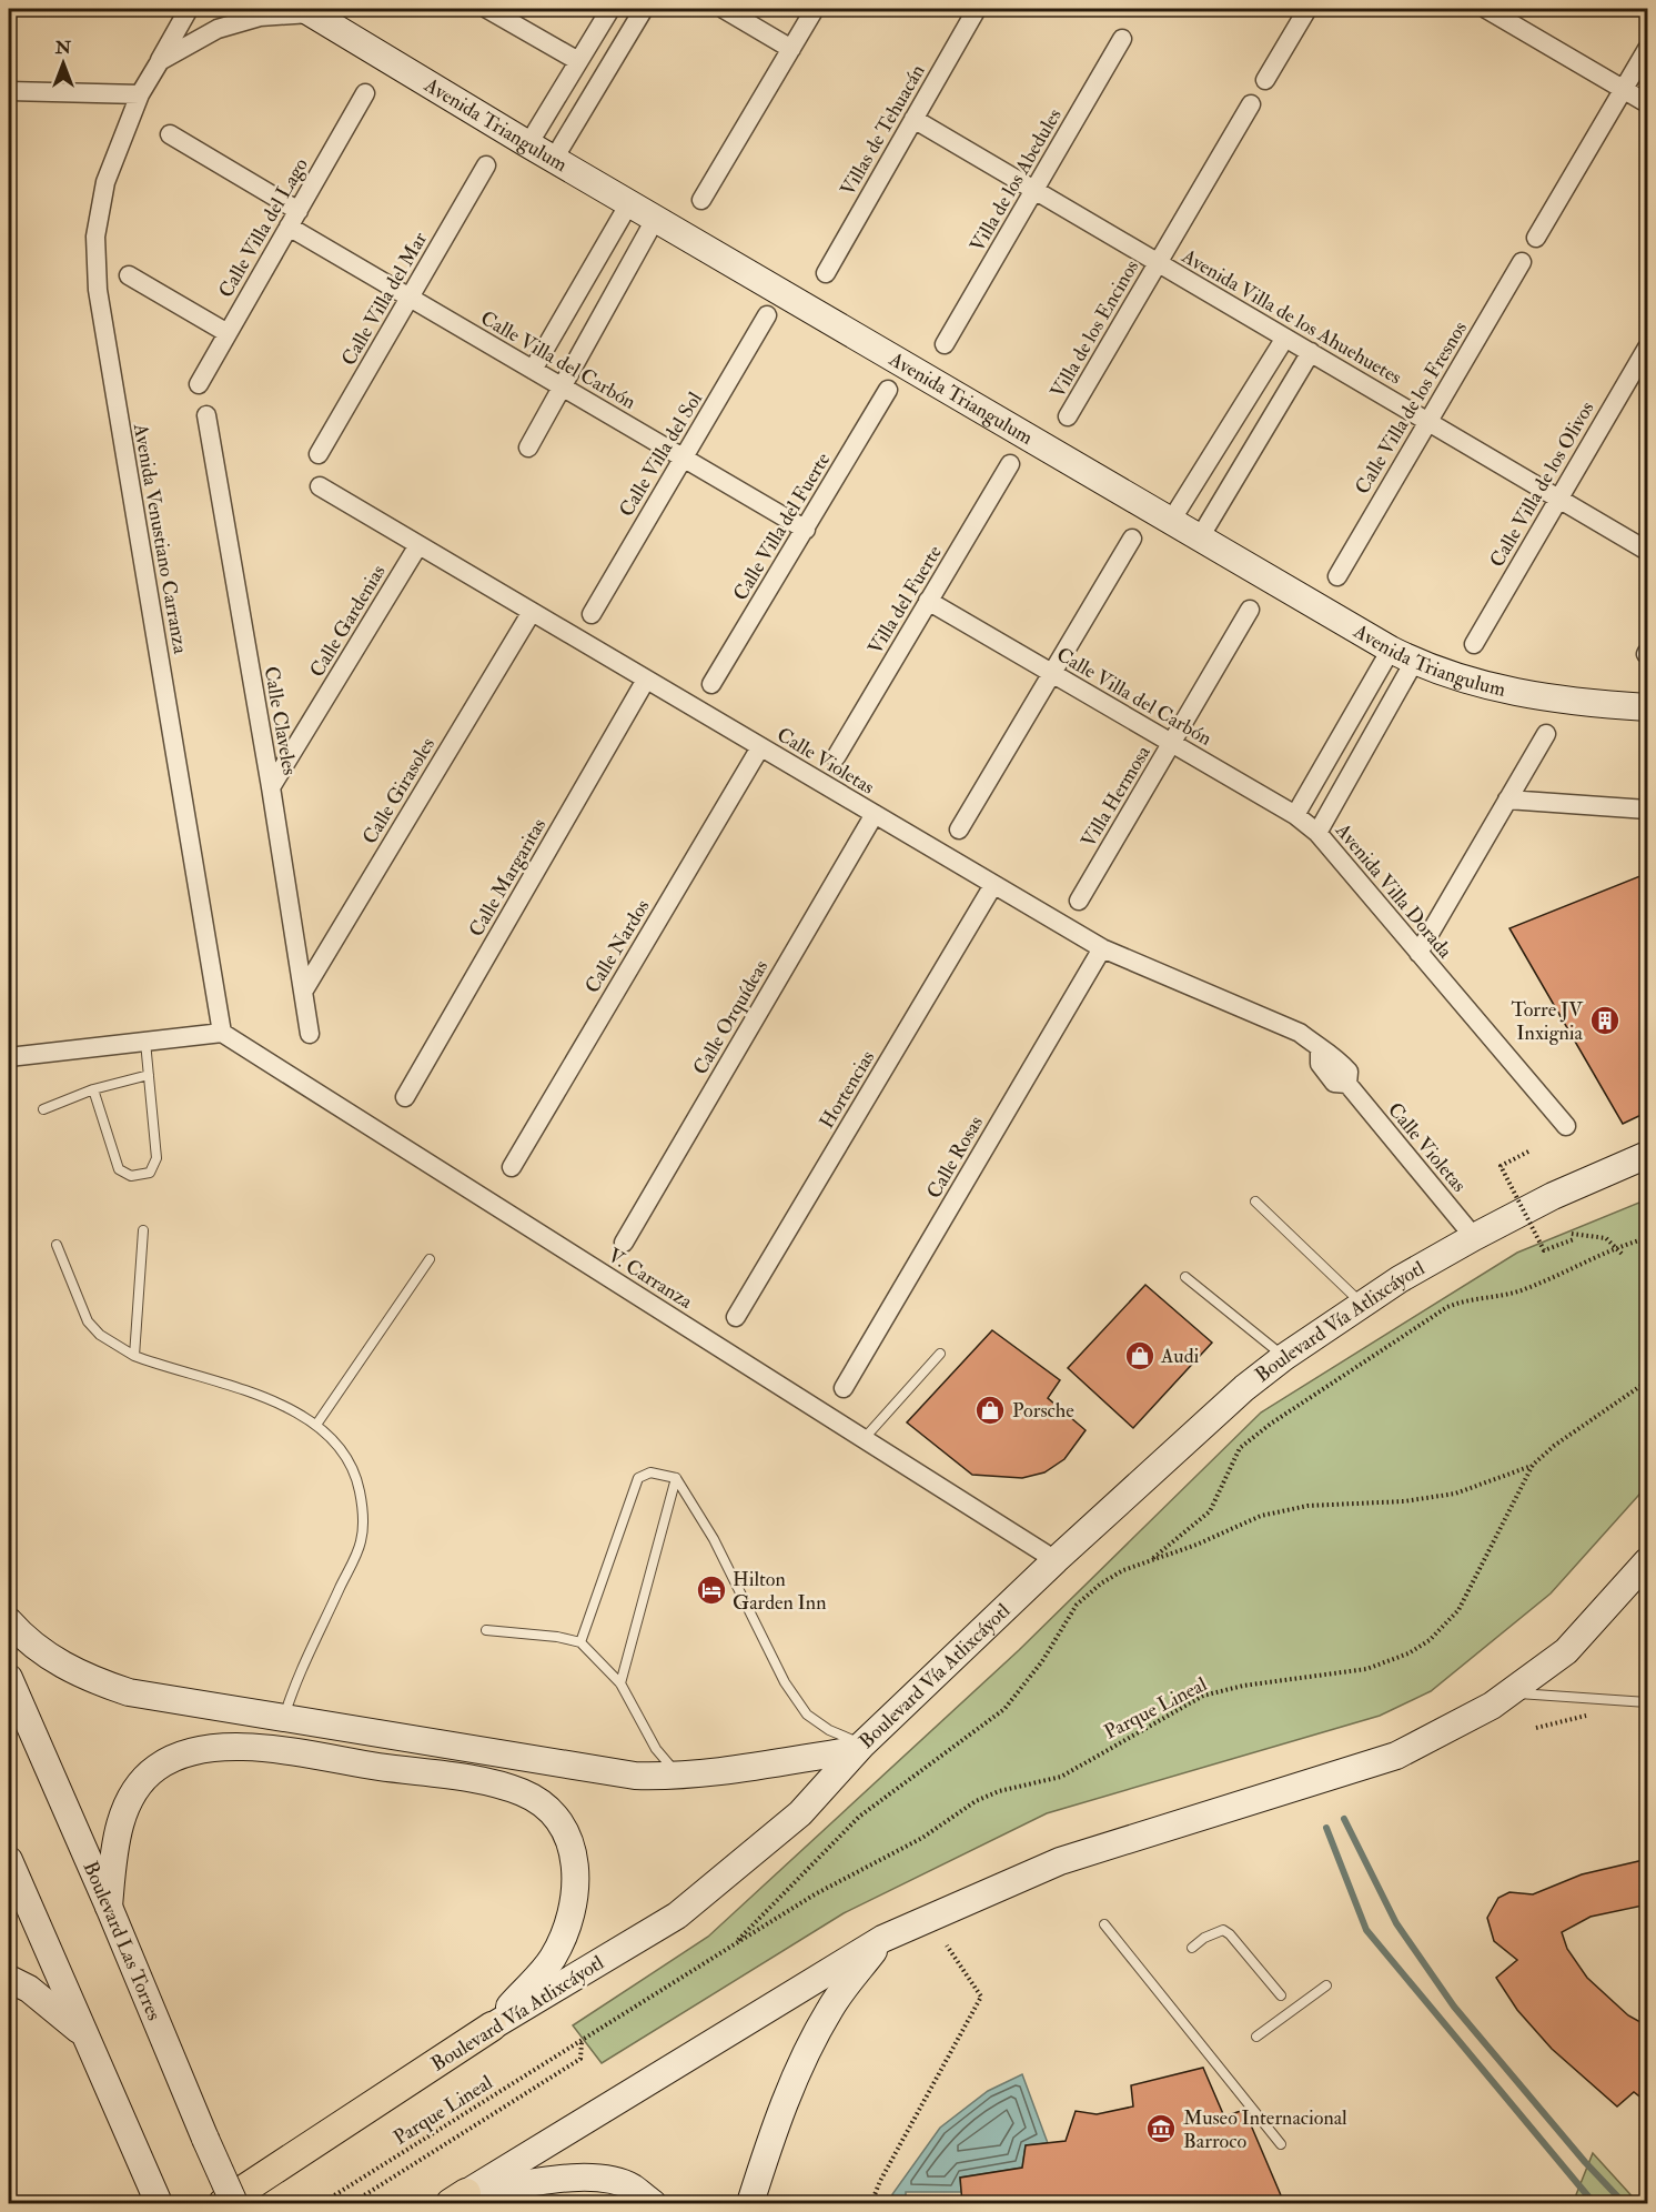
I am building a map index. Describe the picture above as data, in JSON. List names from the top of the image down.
{
  "streets": {
    "main road": ["Avenida Triangulum", "Boulevard Vía Atlixcáyotl", "Boulevard Las Torres"],
    "street": [
      "Villas de Tehuacán",
      "Villa de los Abedules",
      "Calle Villa del Lago",
      "Calle Villa del Mar",
      "Avenida Villa de los Ahuehuetes",
      "Villa de los Encinos",
      "Calle Villa del Carbón",
      "Calle Villa de los Fresnos",
      "Calle Villa del Sol",
      "Calle Villa de los Olivos",
      "Calle Villa del Fuerte",
      "Avenida Venustiano Carranza",
      "Villa del Fuerte",
      "Calle Gardenias",
      "Calle Claveles",
      "Calle Violetas",
      "Calle Girasoles",
      "Villa Hermosa",
      "Calle Margaritas",
      "Avenida Villa Dorada",
      "Calle Nardos",
      "Calle Orquídeas",
      "Hortencias",
      "Calle Rosas",
      "V. Carranza"
    ],
    "path": ["Parque Lineal"]
  },
  "crossings": [
    ["Avenida Triangulum", "Avenida Villa Dorada"],
    ["Villas de Tehuacán", "Avenida Villa de los Ahuehuetes"],
    ["Villa de los Abedules", "Avenida Villa de los Ahuehuetes"],
    ["Calle Villa del Lago", "Calle Villa del Carbón"],
    ["Calle Villa del Mar", "Calle Villa del Carbón"],
    ["Avenida Villa de los Ahuehuetes", "Villa de los Encinos"],
    ["Avenida Villa de los Ahuehuetes", "Calle Villa de los Fresnos"],
    ["Avenida Villa de los Ahuehuetes", "Calle Villa de los Olivos"],
    ["Calle Villa del Carbón", "Calle Villa del Sol"],
    ["Calle Villa del Carbón", "Calle Villa del Fuerte"],
    ["Calle Villa del Carbón", "Villa del Fuerte"],
    ["Calle Villa del Carbón", "Villa Hermosa"],
    ["Calle Villa del Carbón", "Avenida Villa Dorada"],
    ["Avenida Venustiano Carranza", "V. Carranza"],
    ["Calle Gardenias", "Calle Claveles"],
    ["Calle Gardenias", "Calle Violetas"],
    ["Calle Claveles", "Calle Girasoles"],
    ["Calle Violetas", "Calle Girasoles"],
    ["Calle Violetas", "Calle Margaritas"],
    ["Calle Violetas", "Calle Nardos"],
    ["Calle Violetas", "Calle Orquídeas"],
    ["Calle Violetas", "Hortencias"],
    ["Calle Violetas", "Calle Rosas"],
    ["Calle Violetas", "Boulevard Vía Atlixcáyotl"],
    ["V. Carranza", "Boulevard Vía Atlixcáyotl"]
  ],
  "places": {
    "building": ["Torre JV Inxignia"],
    "shop": ["Audi", "Porsche"],
    "hotel": ["Hilton Garden Inn"],
    "museum": ["Museo Internacional Barroco"]
  },
  "north": "top"
}
